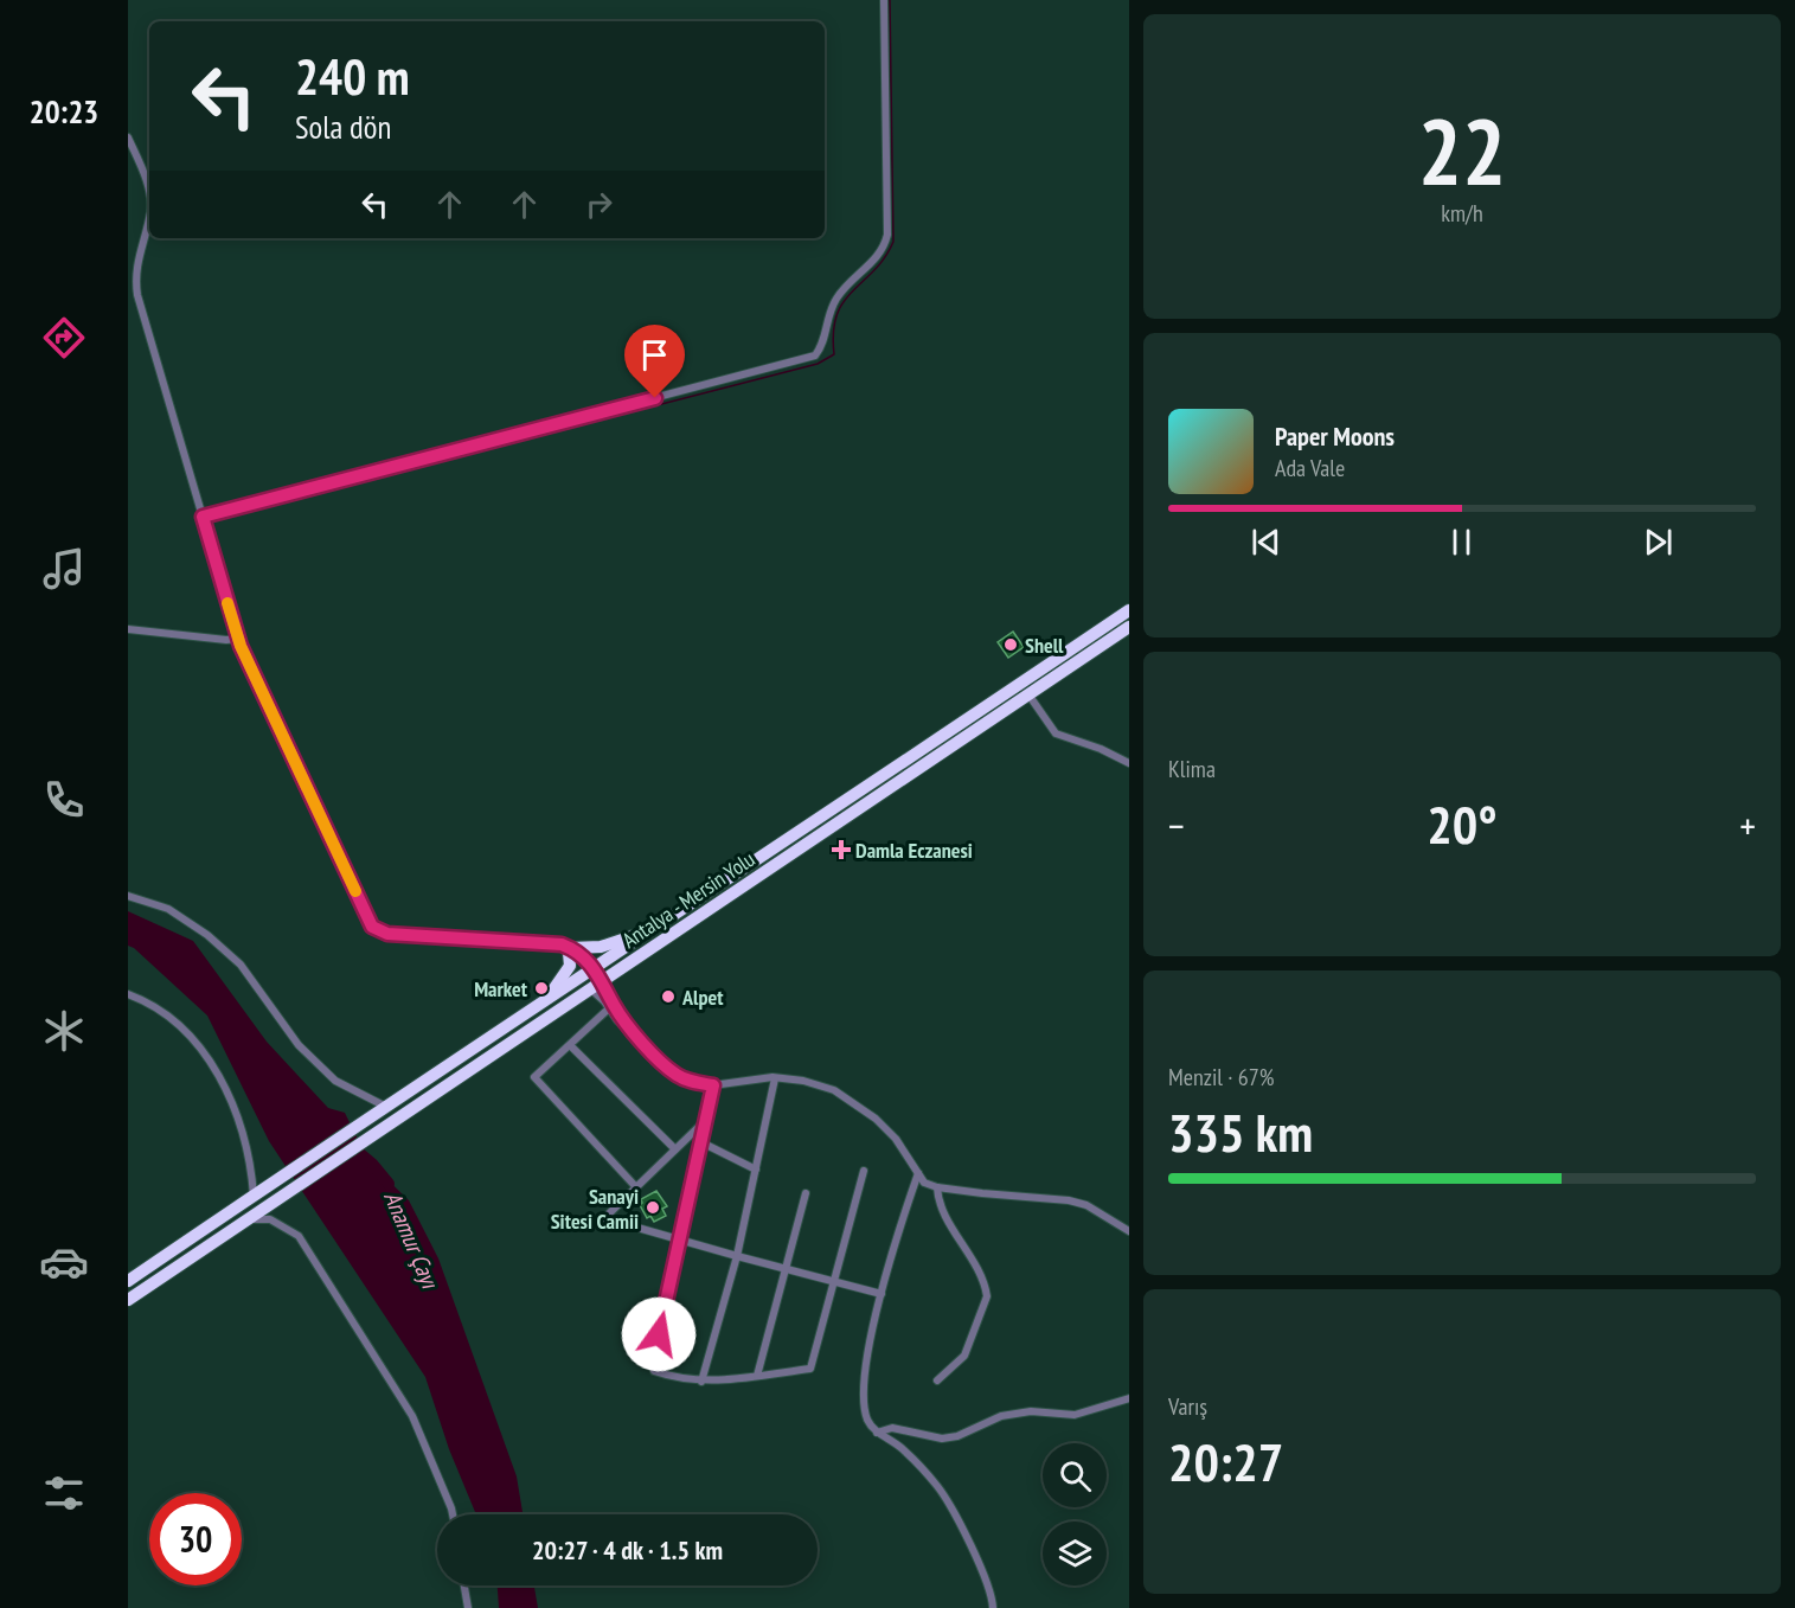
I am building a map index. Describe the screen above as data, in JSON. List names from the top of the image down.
{
  "streets": {
    "highway": ["Antalya - Mersin Yolu"]
  },
  "water": ["Anamur Çayı"],
  "places": {
    "other": [
      "Shell",
      "Market",
      "Alpet",
      "Sanayi Sitesi Camii"
    ],
    "health": ["Damla Eczanesi"]
  },
  "page": {
    "tabs": "20:23",
    "tile": [
      ["22", "km/h"],
      "Klima",
      ["Menzil · 67%", "335 km"],
      ["Varış", "20:27"]
    ],
    "turn": ["240 m", "Sola dön"],
    "song": ["Paper Moons", "Ada Vale"],
    "heat": ["−", "20°", "+"],
    "limit": "30",
    "trip": "20:27 · 4 dk · 1.5 km"
  }
}
